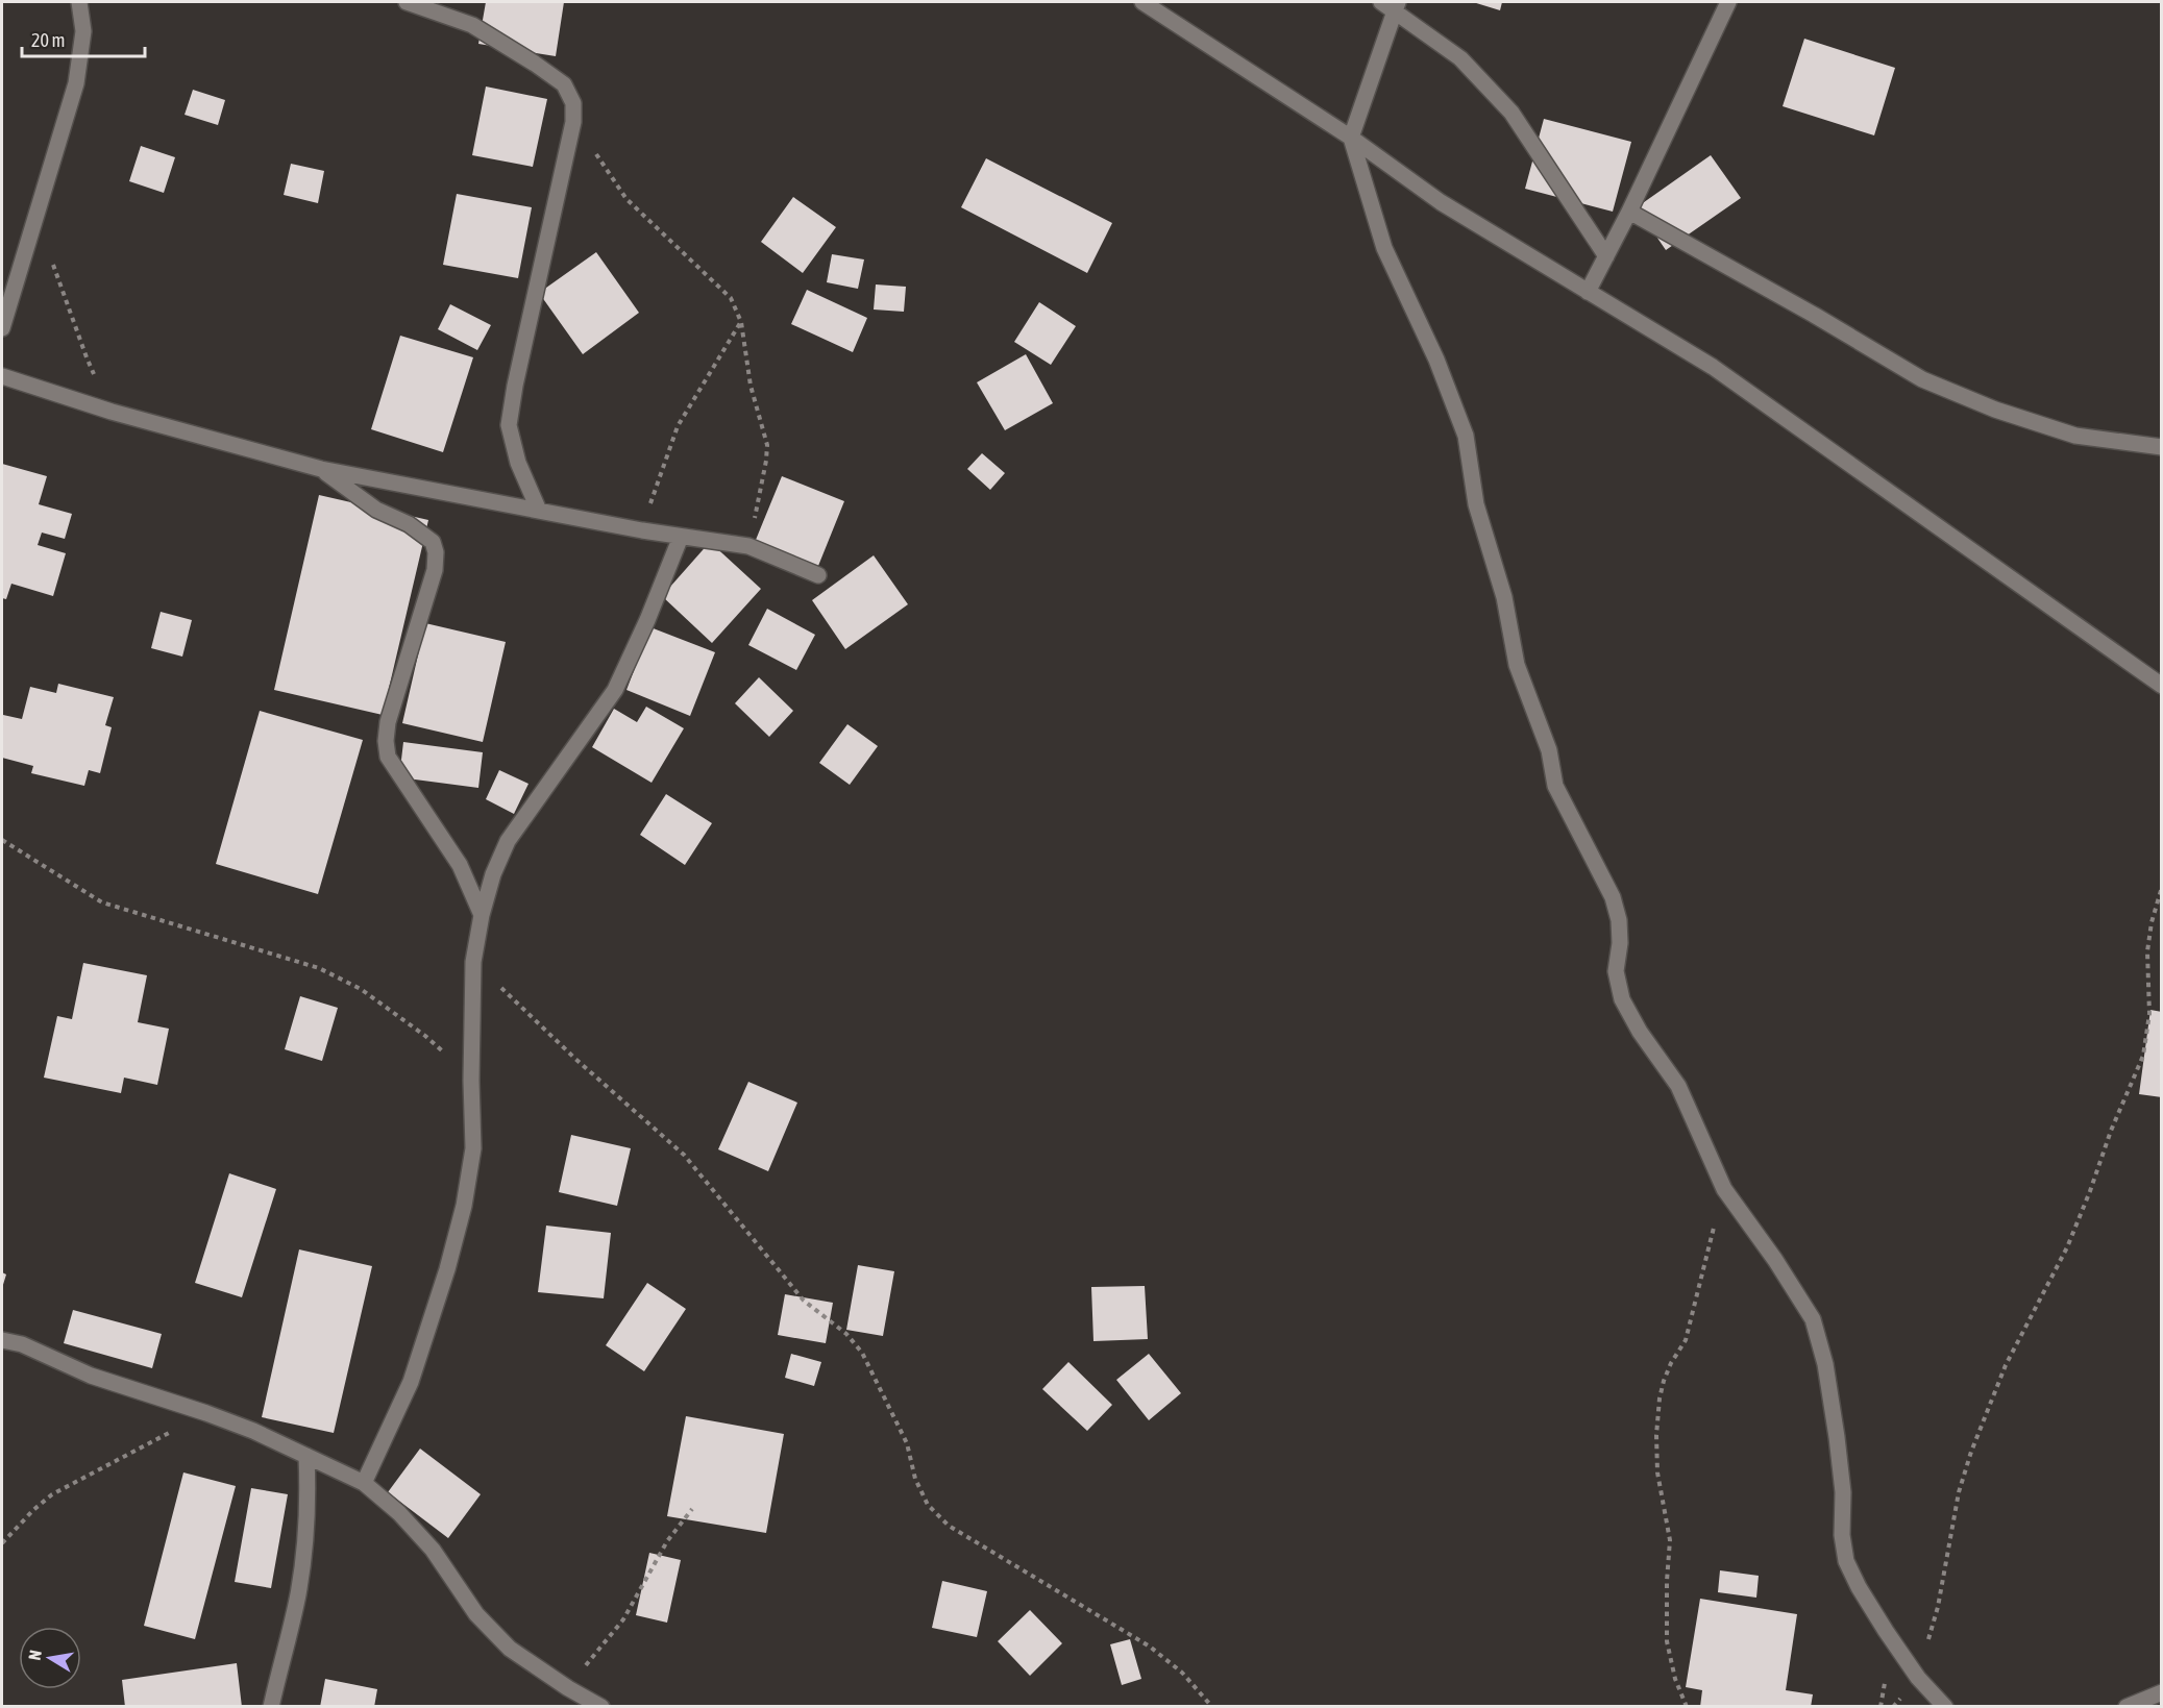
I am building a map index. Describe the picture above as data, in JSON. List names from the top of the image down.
{
  "scale_bar": "20 m",
  "north": "left"
}
